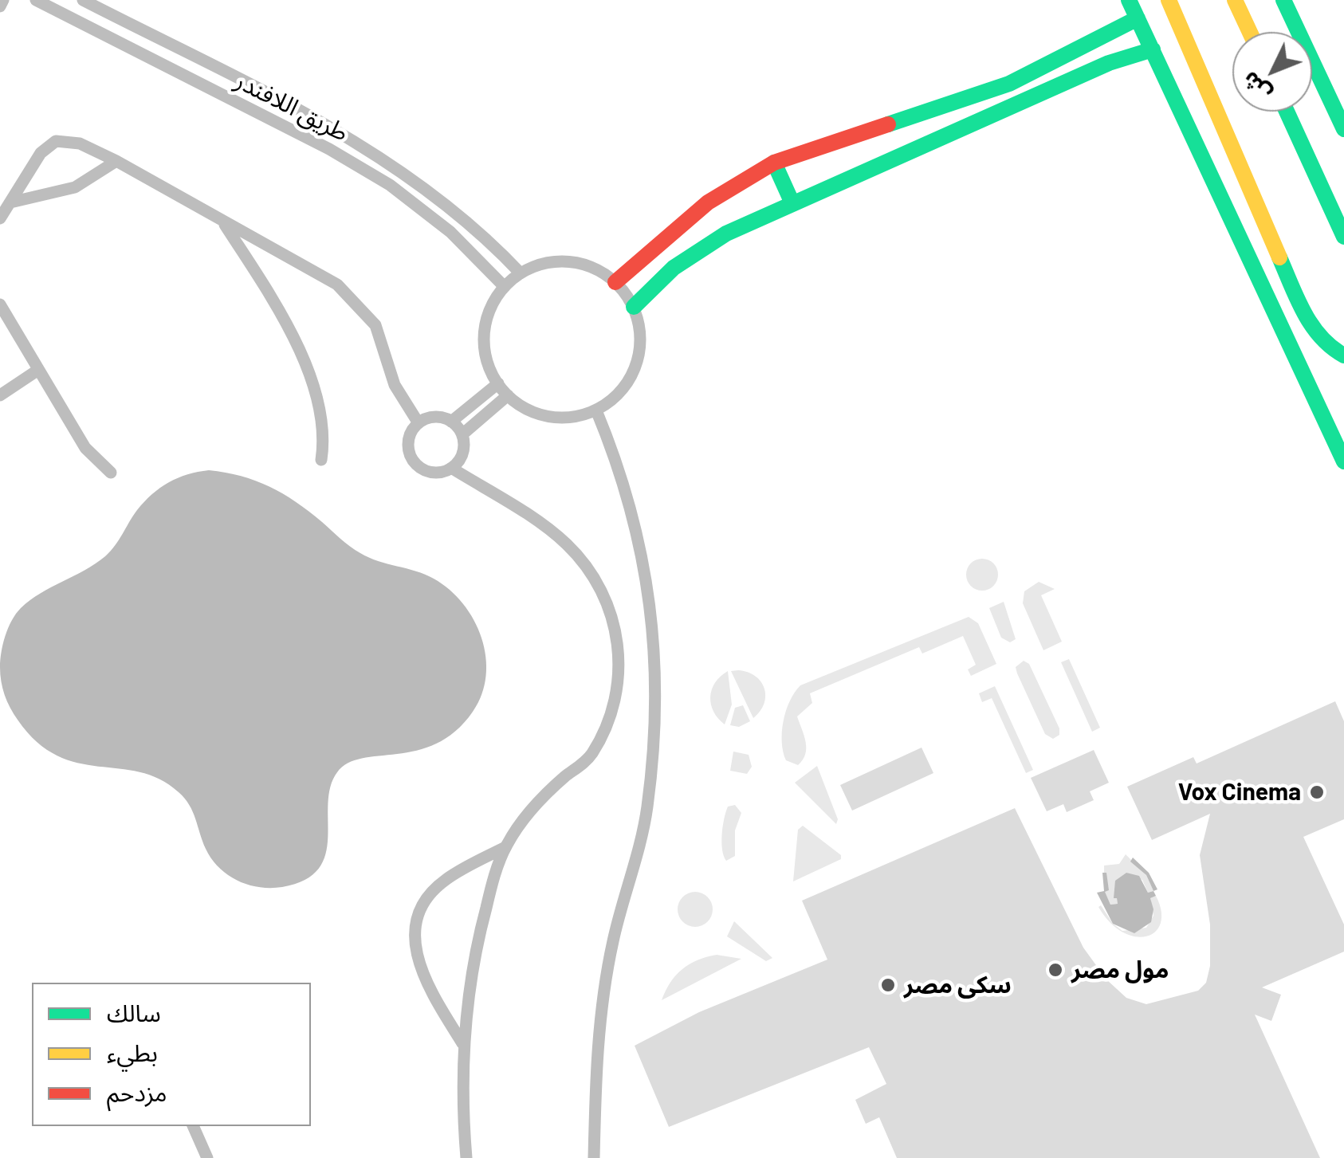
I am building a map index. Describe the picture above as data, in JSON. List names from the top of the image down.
{
  "streets": {
    "street": ["طريق اللافندر"]
  },
  "places": ["Vox Cinema", "مول مصر", "سكى مصر"],
  "legend": ["سالك", "بطيء", "مزدحم"],
  "north": "bottom left"
}
